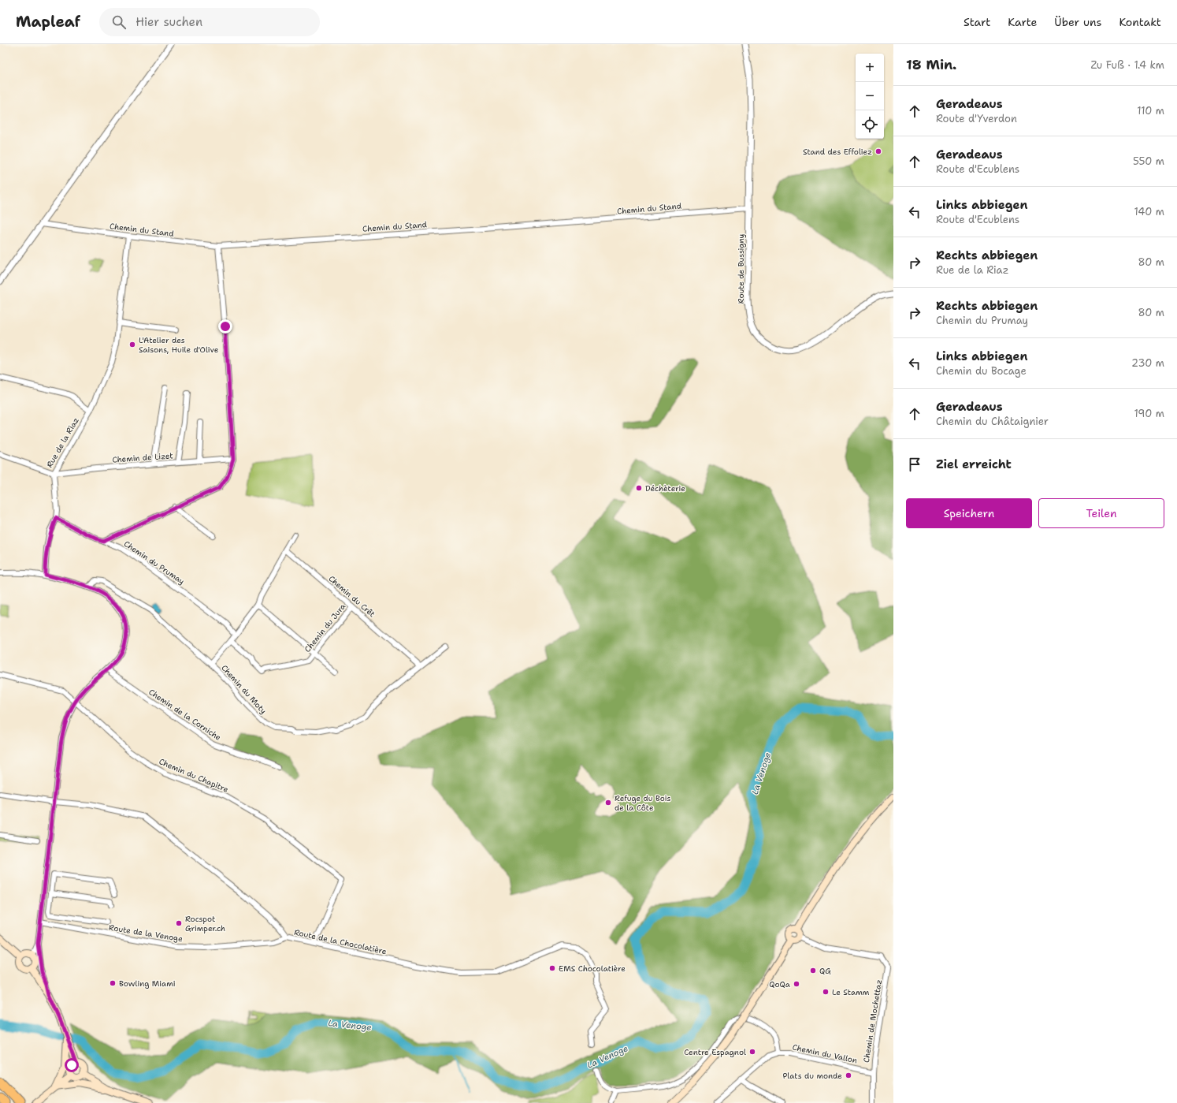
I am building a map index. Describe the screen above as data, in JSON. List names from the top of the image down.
{
  "streets": {
    "street": [
      "Chemin du Stand",
      "Route de Bussigny",
      "Rue de la Riaz",
      "Chemin de Lizet",
      "Chemin du Prumay",
      "Chemin du Crêt",
      "Chemin du Jura",
      "Chemin du Moty",
      "Chemin de la Corniche",
      "Chemin du Chapitre",
      "Route de la Venoge",
      "Route de la Chocolatière",
      "Chemin de Mochettaz",
      "Chemin du Vallon"
    ]
  },
  "crossings": [
    ["Chemin du Stand", "Route de Bussigny"],
    ["Chemin du Stand", "Rue de la Riaz"],
    ["Rue de la Riaz", "Chemin de Lizet"],
    ["Rue de la Riaz", "Chemin du Prumay"],
    ["Chemin du Crêt", "Chemin du Jura"],
    ["Chemin du Crêt", "Chemin du Moty"],
    ["Chemin du Chapitre", "Route de la Chocolatière"],
    ["Route de la Venoge", "Route de la Chocolatière"],
    ["Chemin de Mochettaz", "Chemin du Vallon"]
  ],
  "water": ["La Venoge"],
  "places": [
    "Stand des Effoliez",
    "L'Atelier des Saisons, Huile d'Olive",
    "Déchèterie",
    "Refuge du Bois de la Côte",
    "Rocspot Grimper.ch",
    "EMS Chocolatière",
    "QG",
    "Bowling Miami",
    "QoQa",
    "Le Stamm",
    "Centre Espagnol",
    "Plats du monde"
  ],
  "page": {
    "header": "Mapleaf",
    "search": "Hier suchen",
    "nav": [
      "Start",
      "Karte",
      "Über uns",
      "Kontakt"
    ],
    "heading": ["18 Min.", "Zu Fuß · 1.4 km"],
    "map_buttons": ["+", "−"],
    "list": [
      ["Geradeaus", "Route d'Yverdon", "110 m"],
      ["Geradeaus", "Route d'Ecublens", "550 m"],
      ["Links abbiegen", "Route d'Ecublens", "140 m"],
      ["Rechts abbiegen", "Rue de la Riaz", "80 m"],
      ["Rechts abbiegen", "Chemin du Prumay", "80 m"],
      ["Links abbiegen", "Chemin du Bocage", "230 m"],
      ["Geradeaus", "Chemin du Châtaignier", "190 m"],
      "Ziel erreicht"
    ],
    "buttons": ["Speichern", "Teilen"]
  }
}
